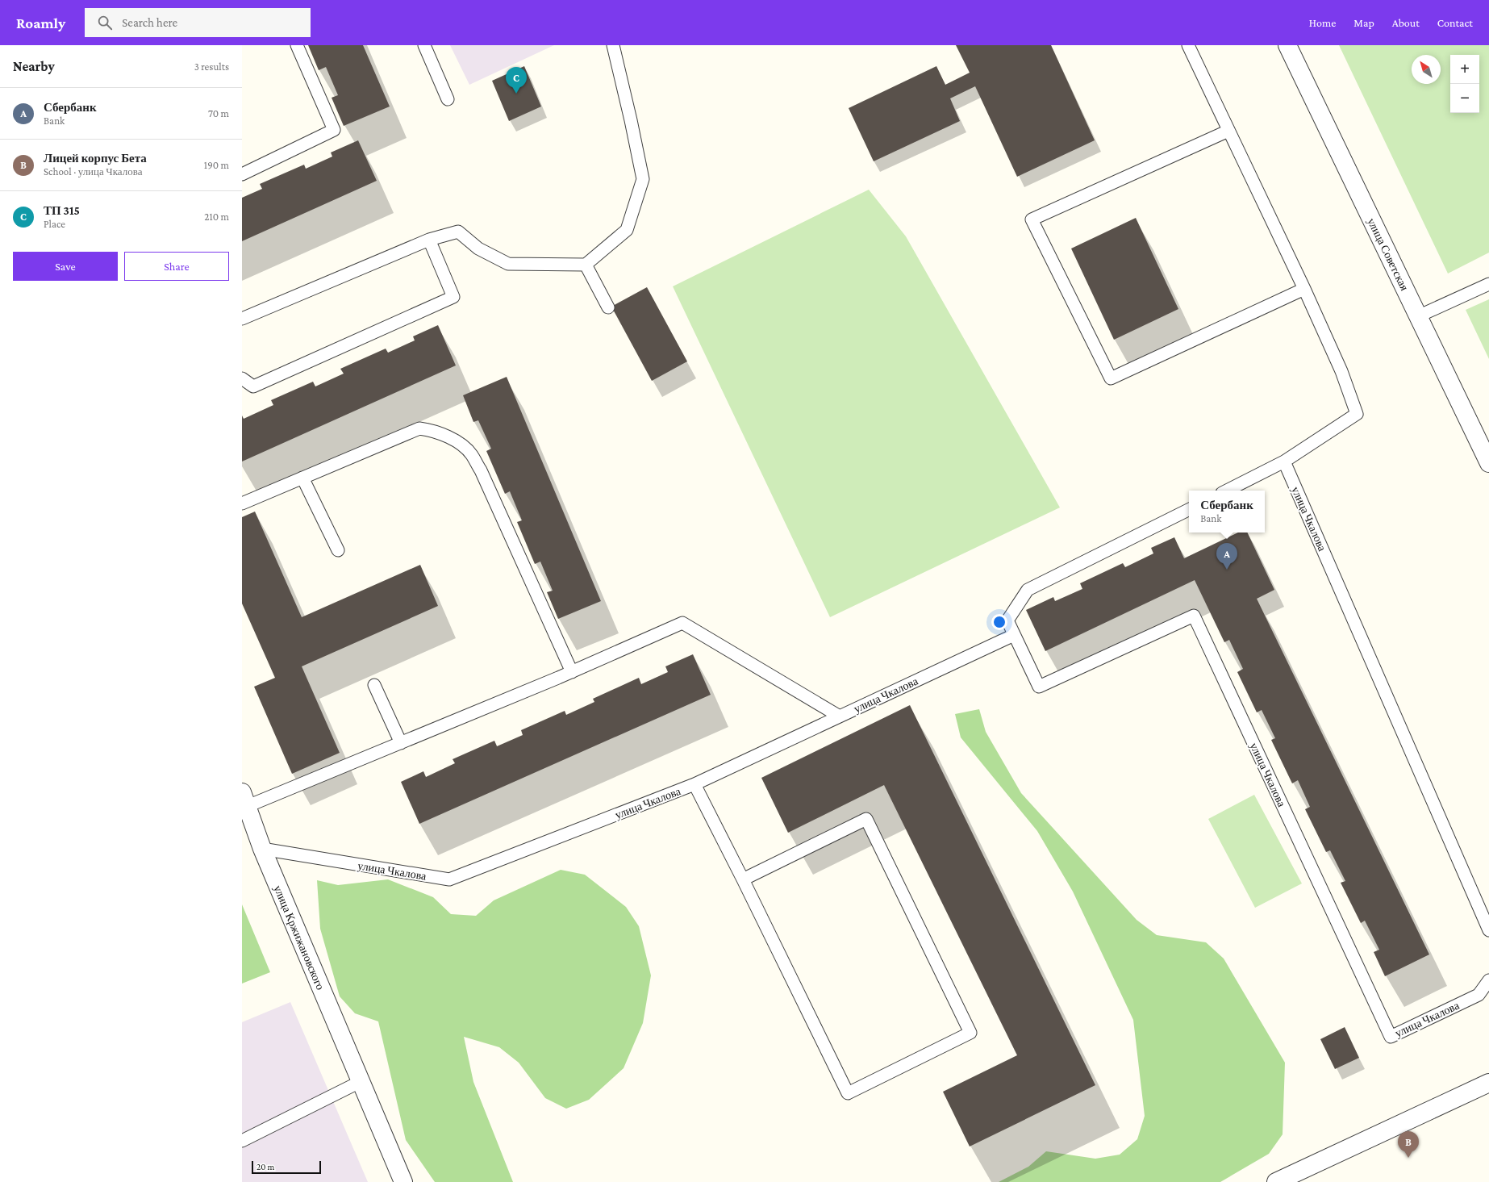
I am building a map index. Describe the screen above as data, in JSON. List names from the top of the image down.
{
  "streets": {
    "street": ["улица Советская", "улица Кржижановского"],
    "lane": ["улица Чкалова"]
  },
  "crossings": [
    ["улица Чкалова", "улица Кржижановского"]
  ],
  "scale_bar": "20 m",
  "north": "top left",
  "page": {
    "header": "Roamly",
    "search": "Search here",
    "nav": [
      "Home",
      "Map",
      "About",
      "Contact"
    ],
    "heading": ["Nearby", "3 results"],
    "map_buttons": ["+", "−"],
    "pins": ["C", "A", "B"],
    "list": [
      {
        "mark": "A",
        "name": "Сбербанк",
        "note": "Bank",
        "value": "70 m"
      },
      {
        "mark": "B",
        "name": "Лицей корпус Бета",
        "note": "School · улица Чкалова",
        "value": "190 m"
      },
      {
        "mark": "C",
        "name": "ТП 315",
        "note": "Place",
        "value": "210 m"
      }
    ],
    "buttons": ["Save", "Share"],
    "popup": ["Сбербанк", "Bank"],
    "scale": "20 m"
  }
}
